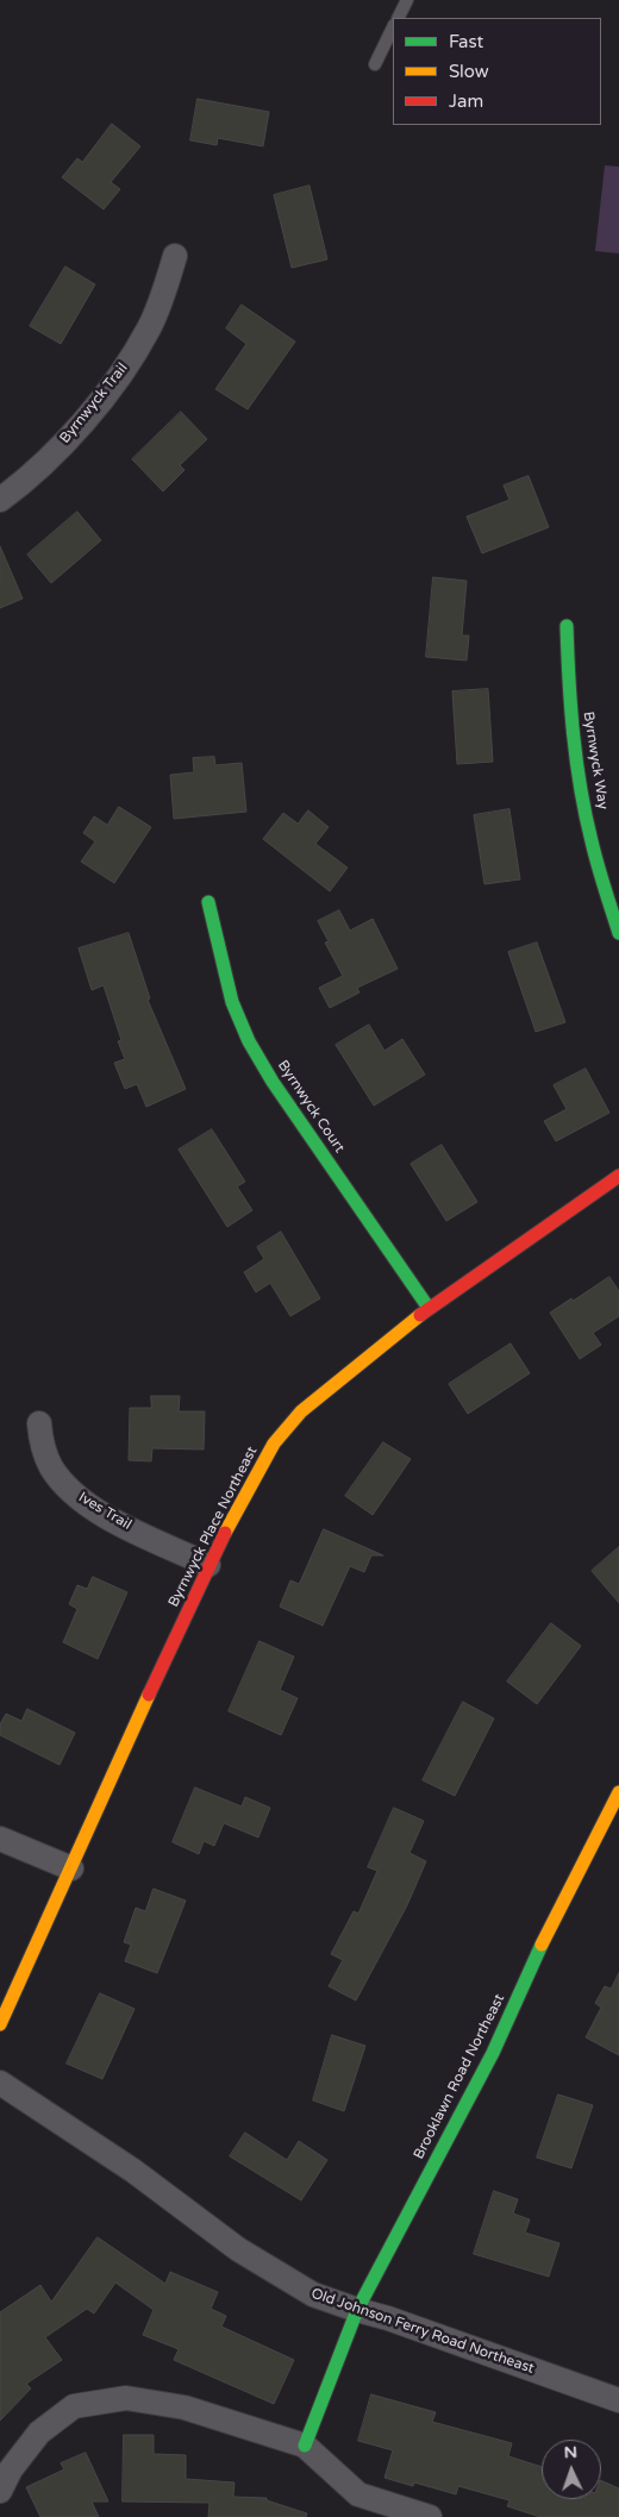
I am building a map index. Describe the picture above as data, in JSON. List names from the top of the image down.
{
  "streets": {
    "street": [
      "Byrnwyck Trail",
      "Byrnwyck Way",
      "Byrnwyck Court",
      "Ives Trail",
      "Byrnwyck Place Northeast",
      "Brooklawn Road Northeast",
      "Old Johnson Ferry Road Northeast"
    ]
  },
  "crossings": [
    ["Byrnwyck Court", "Byrnwyck Place Northeast"],
    ["Ives Trail", "Byrnwyck Place Northeast"],
    ["Brooklawn Road Northeast", "Old Johnson Ferry Road Northeast"]
  ],
  "legend": ["Fast", "Slow", "Jam"],
  "north": "top"
}
